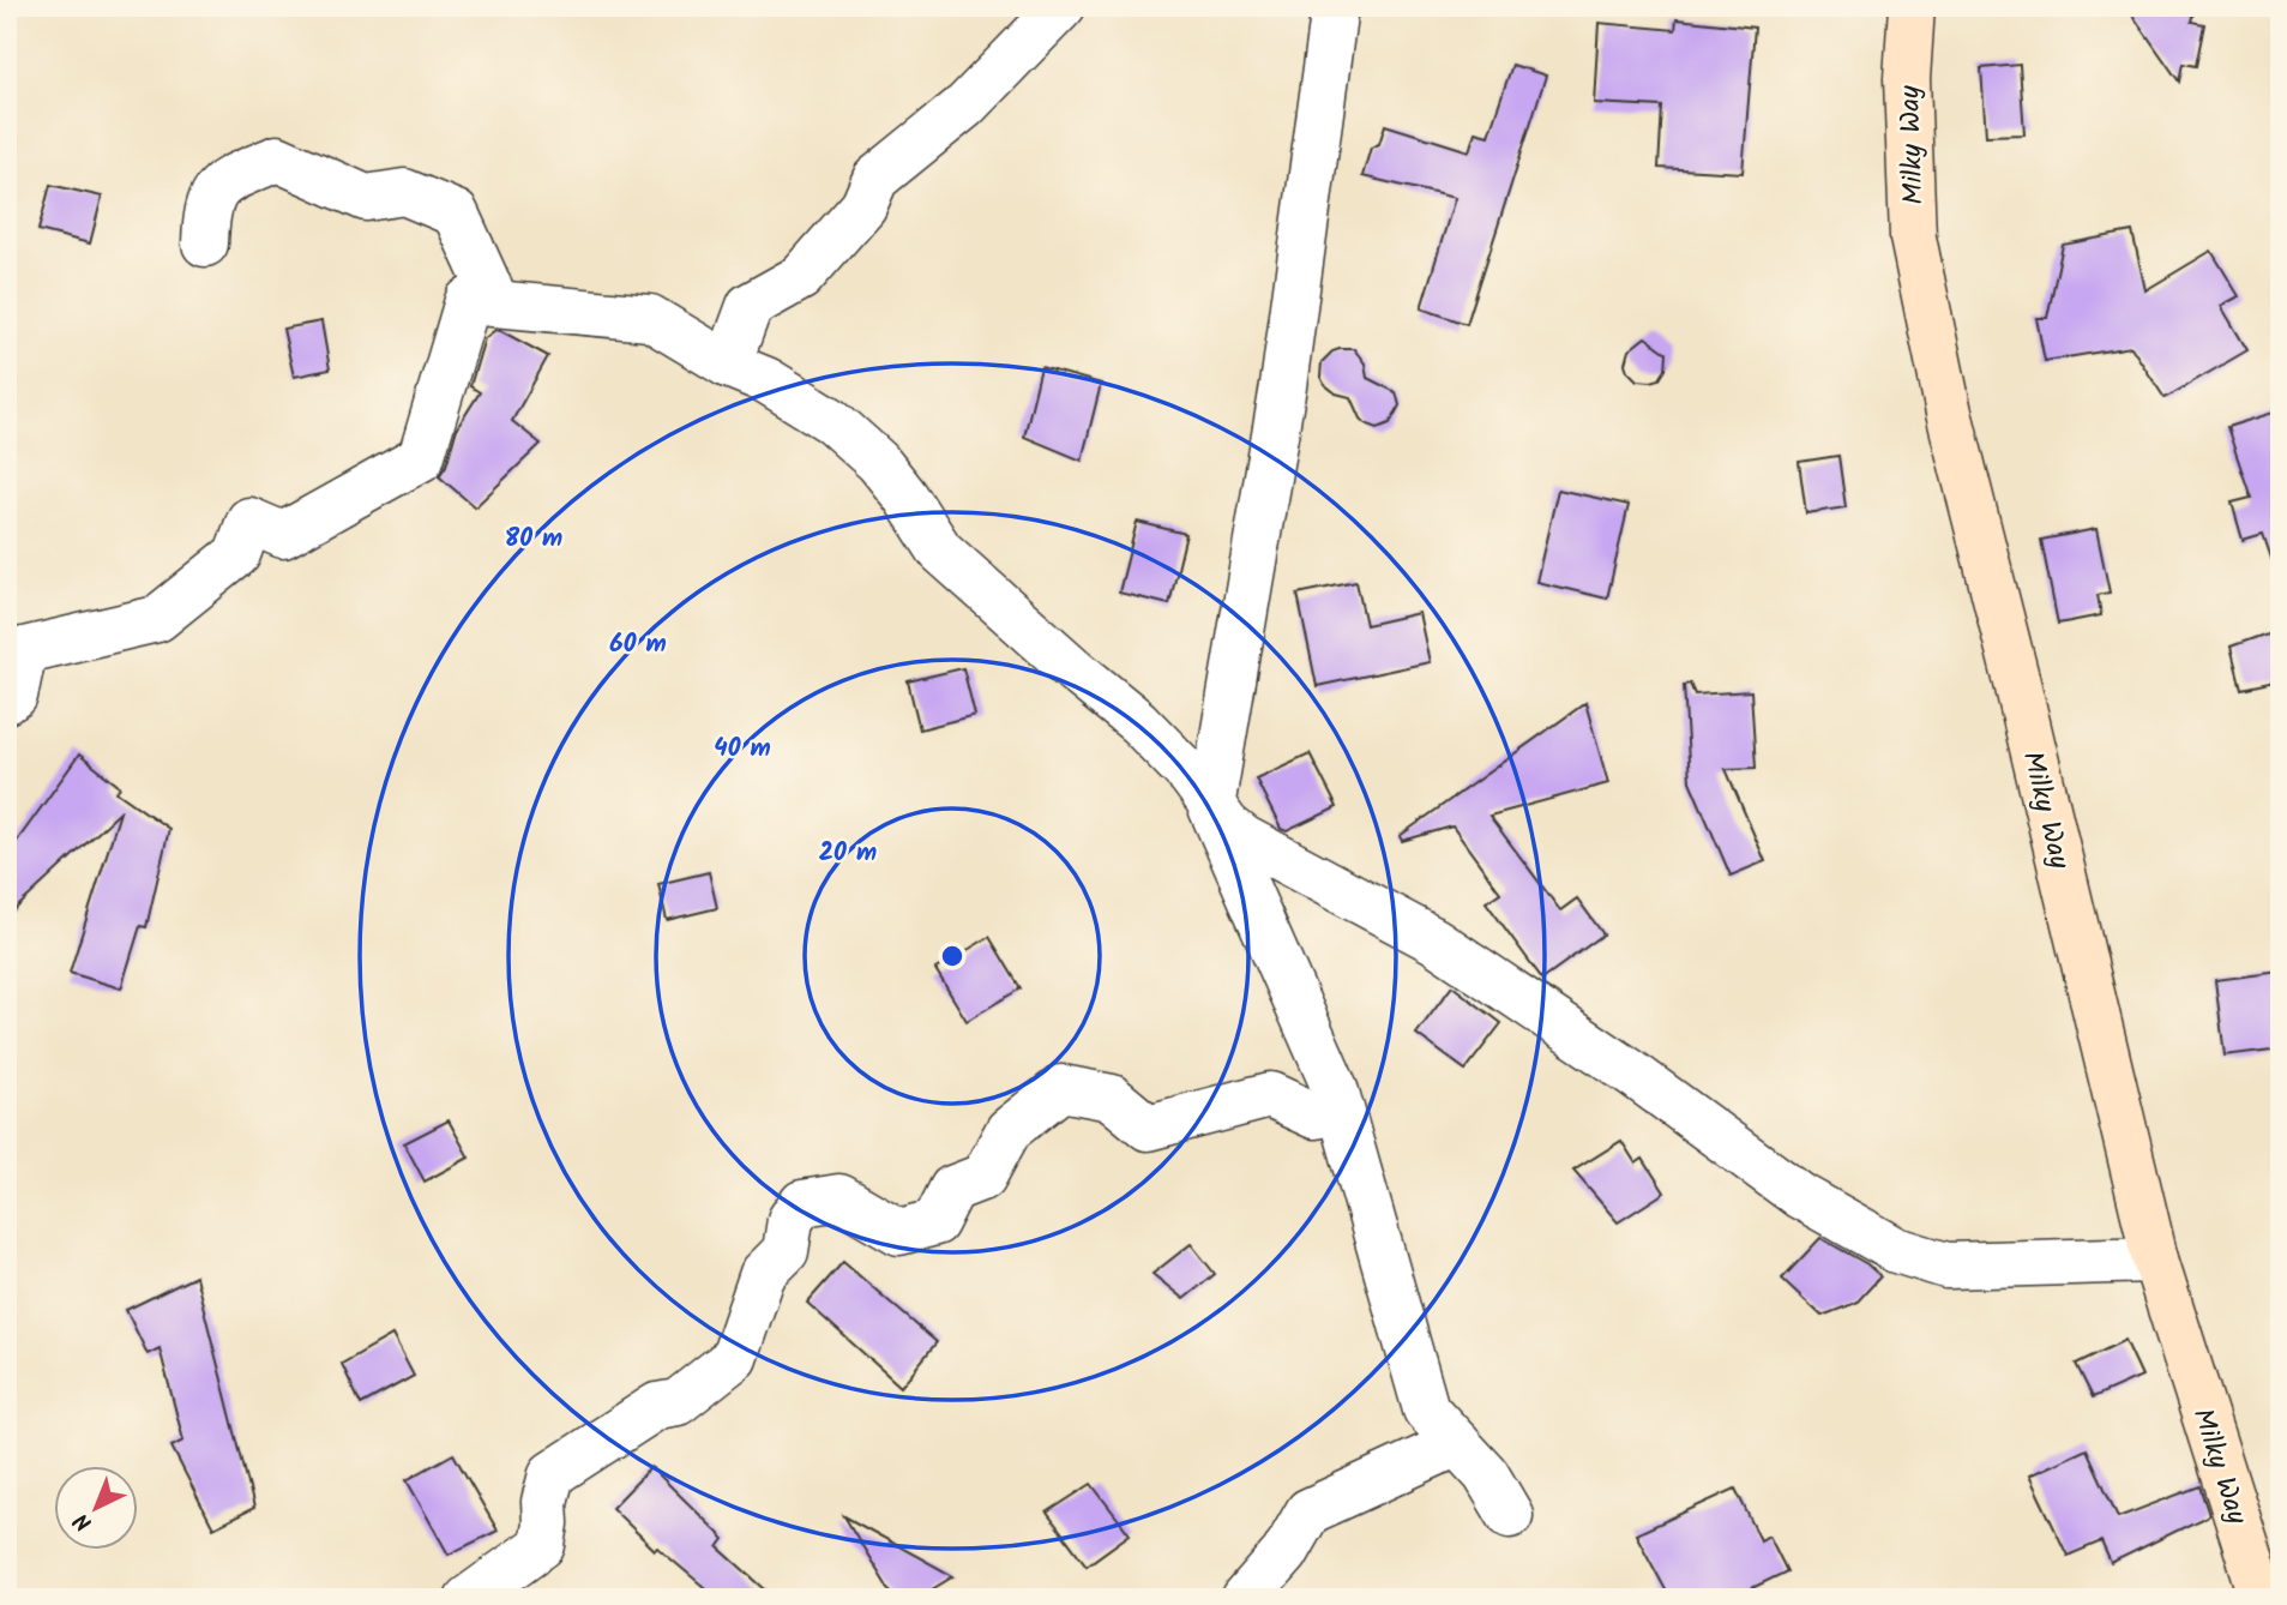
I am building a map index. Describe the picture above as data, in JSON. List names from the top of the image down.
{
  "streets": {
    "street": ["Milky Way"]
  },
  "north": "bottom left",
  "rings": [
    "80 m",
    "60 m",
    "40 m",
    "20 m"
  ]
}
